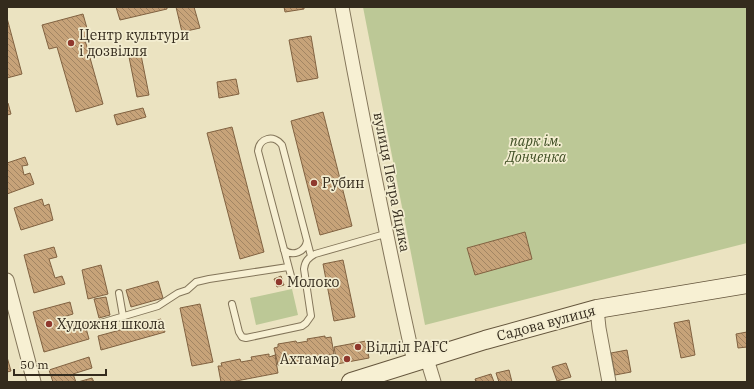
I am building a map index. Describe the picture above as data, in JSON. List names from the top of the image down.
{
  "streets": {
    "main road": ["Садова вулиця"],
    "street": ["вулиця Петра Яцика"]
  },
  "crossings": [
    ["вулиця Петра Яцика", "Садова вулиця"]
  ],
  "parks": ["парк ім. Донченка"],
  "places": [
    "Центр культури і дозвілля",
    "Рубин",
    "Молоко",
    "Художня школа",
    "Відділ РАГС",
    "Ахтамар"
  ],
  "scale_bar": "50 m"
}
